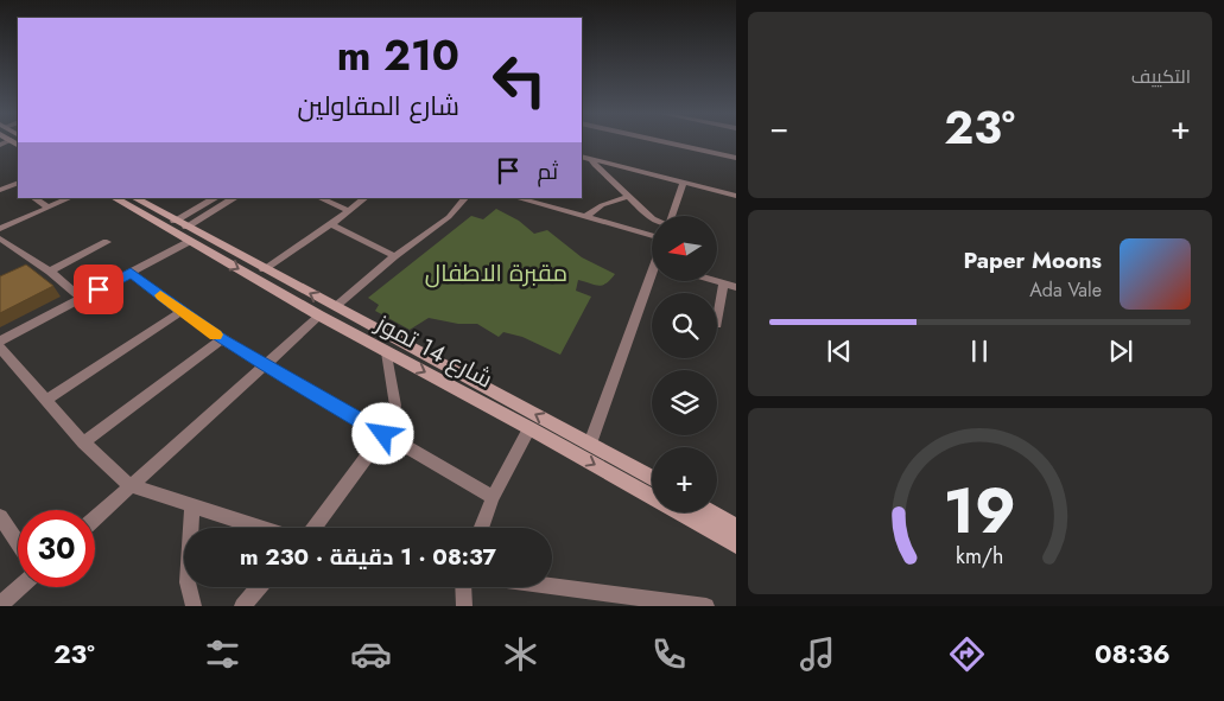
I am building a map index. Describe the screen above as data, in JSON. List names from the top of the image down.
{
  "streets": {
    "main road": ["شارع 14 تموز"]
  },
  "parks": ["مقبرة الاطفال"],
  "north": "left",
  "page": {
    "tile": "التكييف",
    "turn": ["210 m", "شارع المقاولين"],
    "heat": ["−", "23°", "+"],
    "then": "ثم",
    "map_buttons": "+",
    "song": ["Paper Moons", "Ada Vale"],
    "limit": "30",
    "trip": "08:37 · 1 دقيقة · 230 m",
    "tabs": ["08:36", "23°"],
    "gauge": ["19", "km/h"]
  }
}
